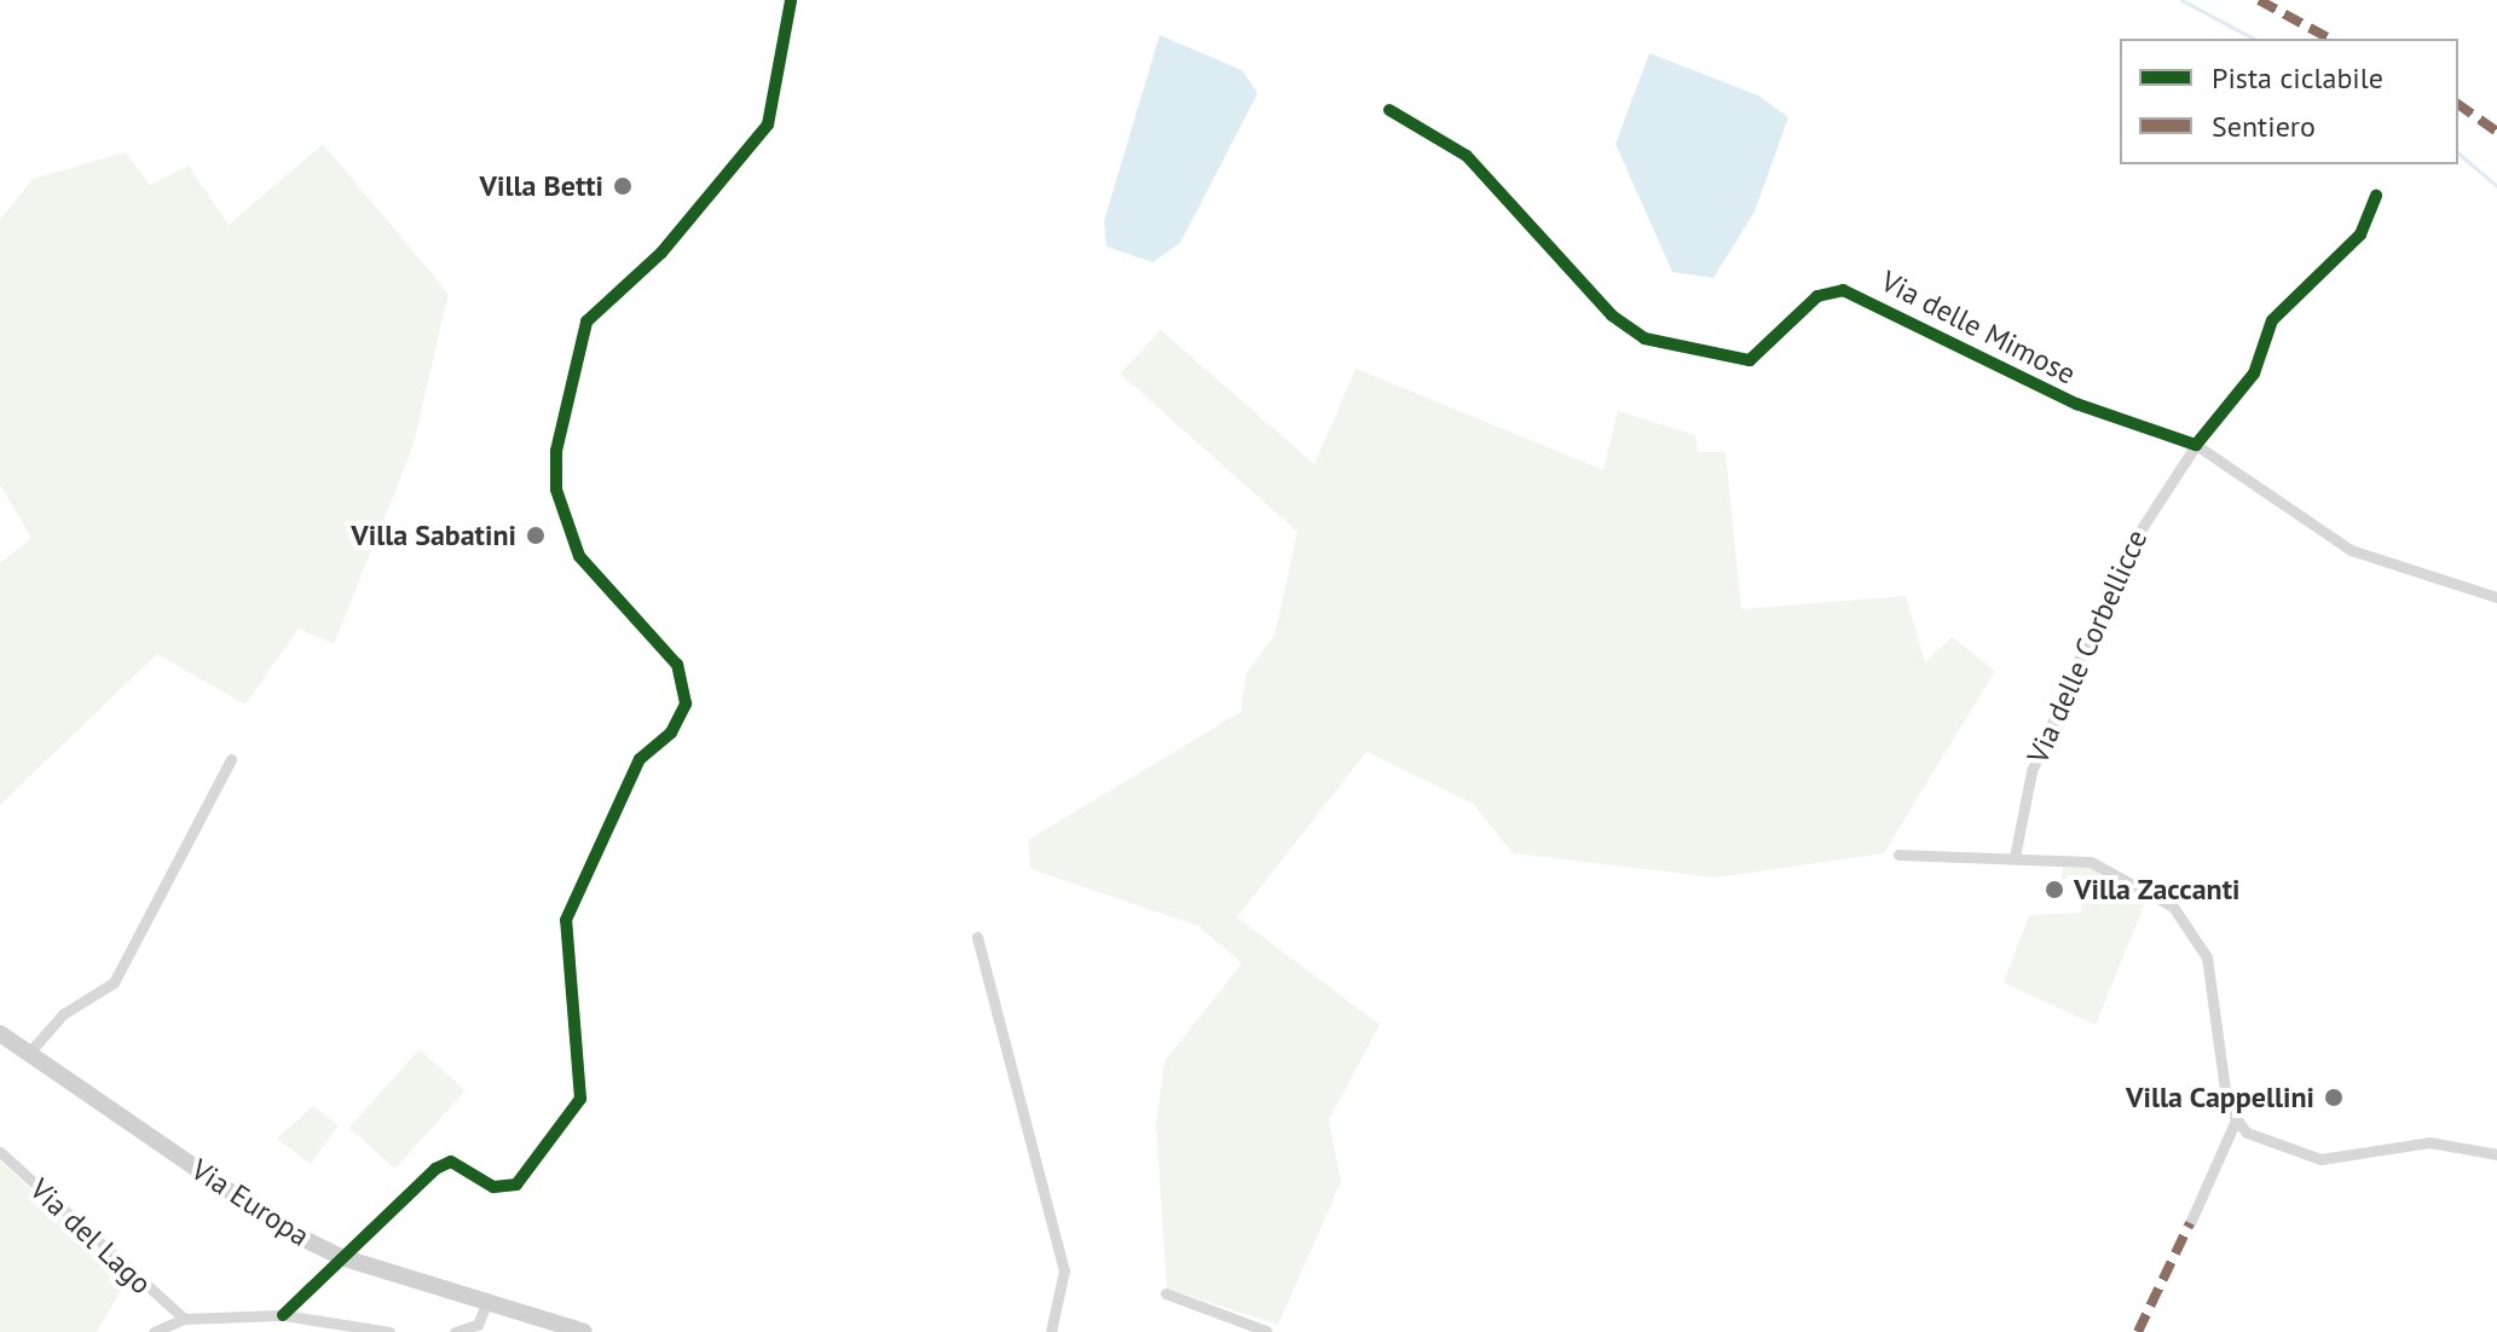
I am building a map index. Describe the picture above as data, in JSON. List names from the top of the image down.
{
  "streets": {
    "main road": ["Via Europa"],
    "street": ["Via delle Mimose", "Via delle Corbellicce", "Via del Lago"]
  },
  "crossings": [
    ["Via delle Mimose", "Via delle Corbellicce"]
  ],
  "places": [
    "Villa Betti",
    "Villa Sabatini",
    "Villa Zaccanti",
    "Villa Cappellini"
  ],
  "legend": ["Pista ciclabile", "Sentiero"]
}
